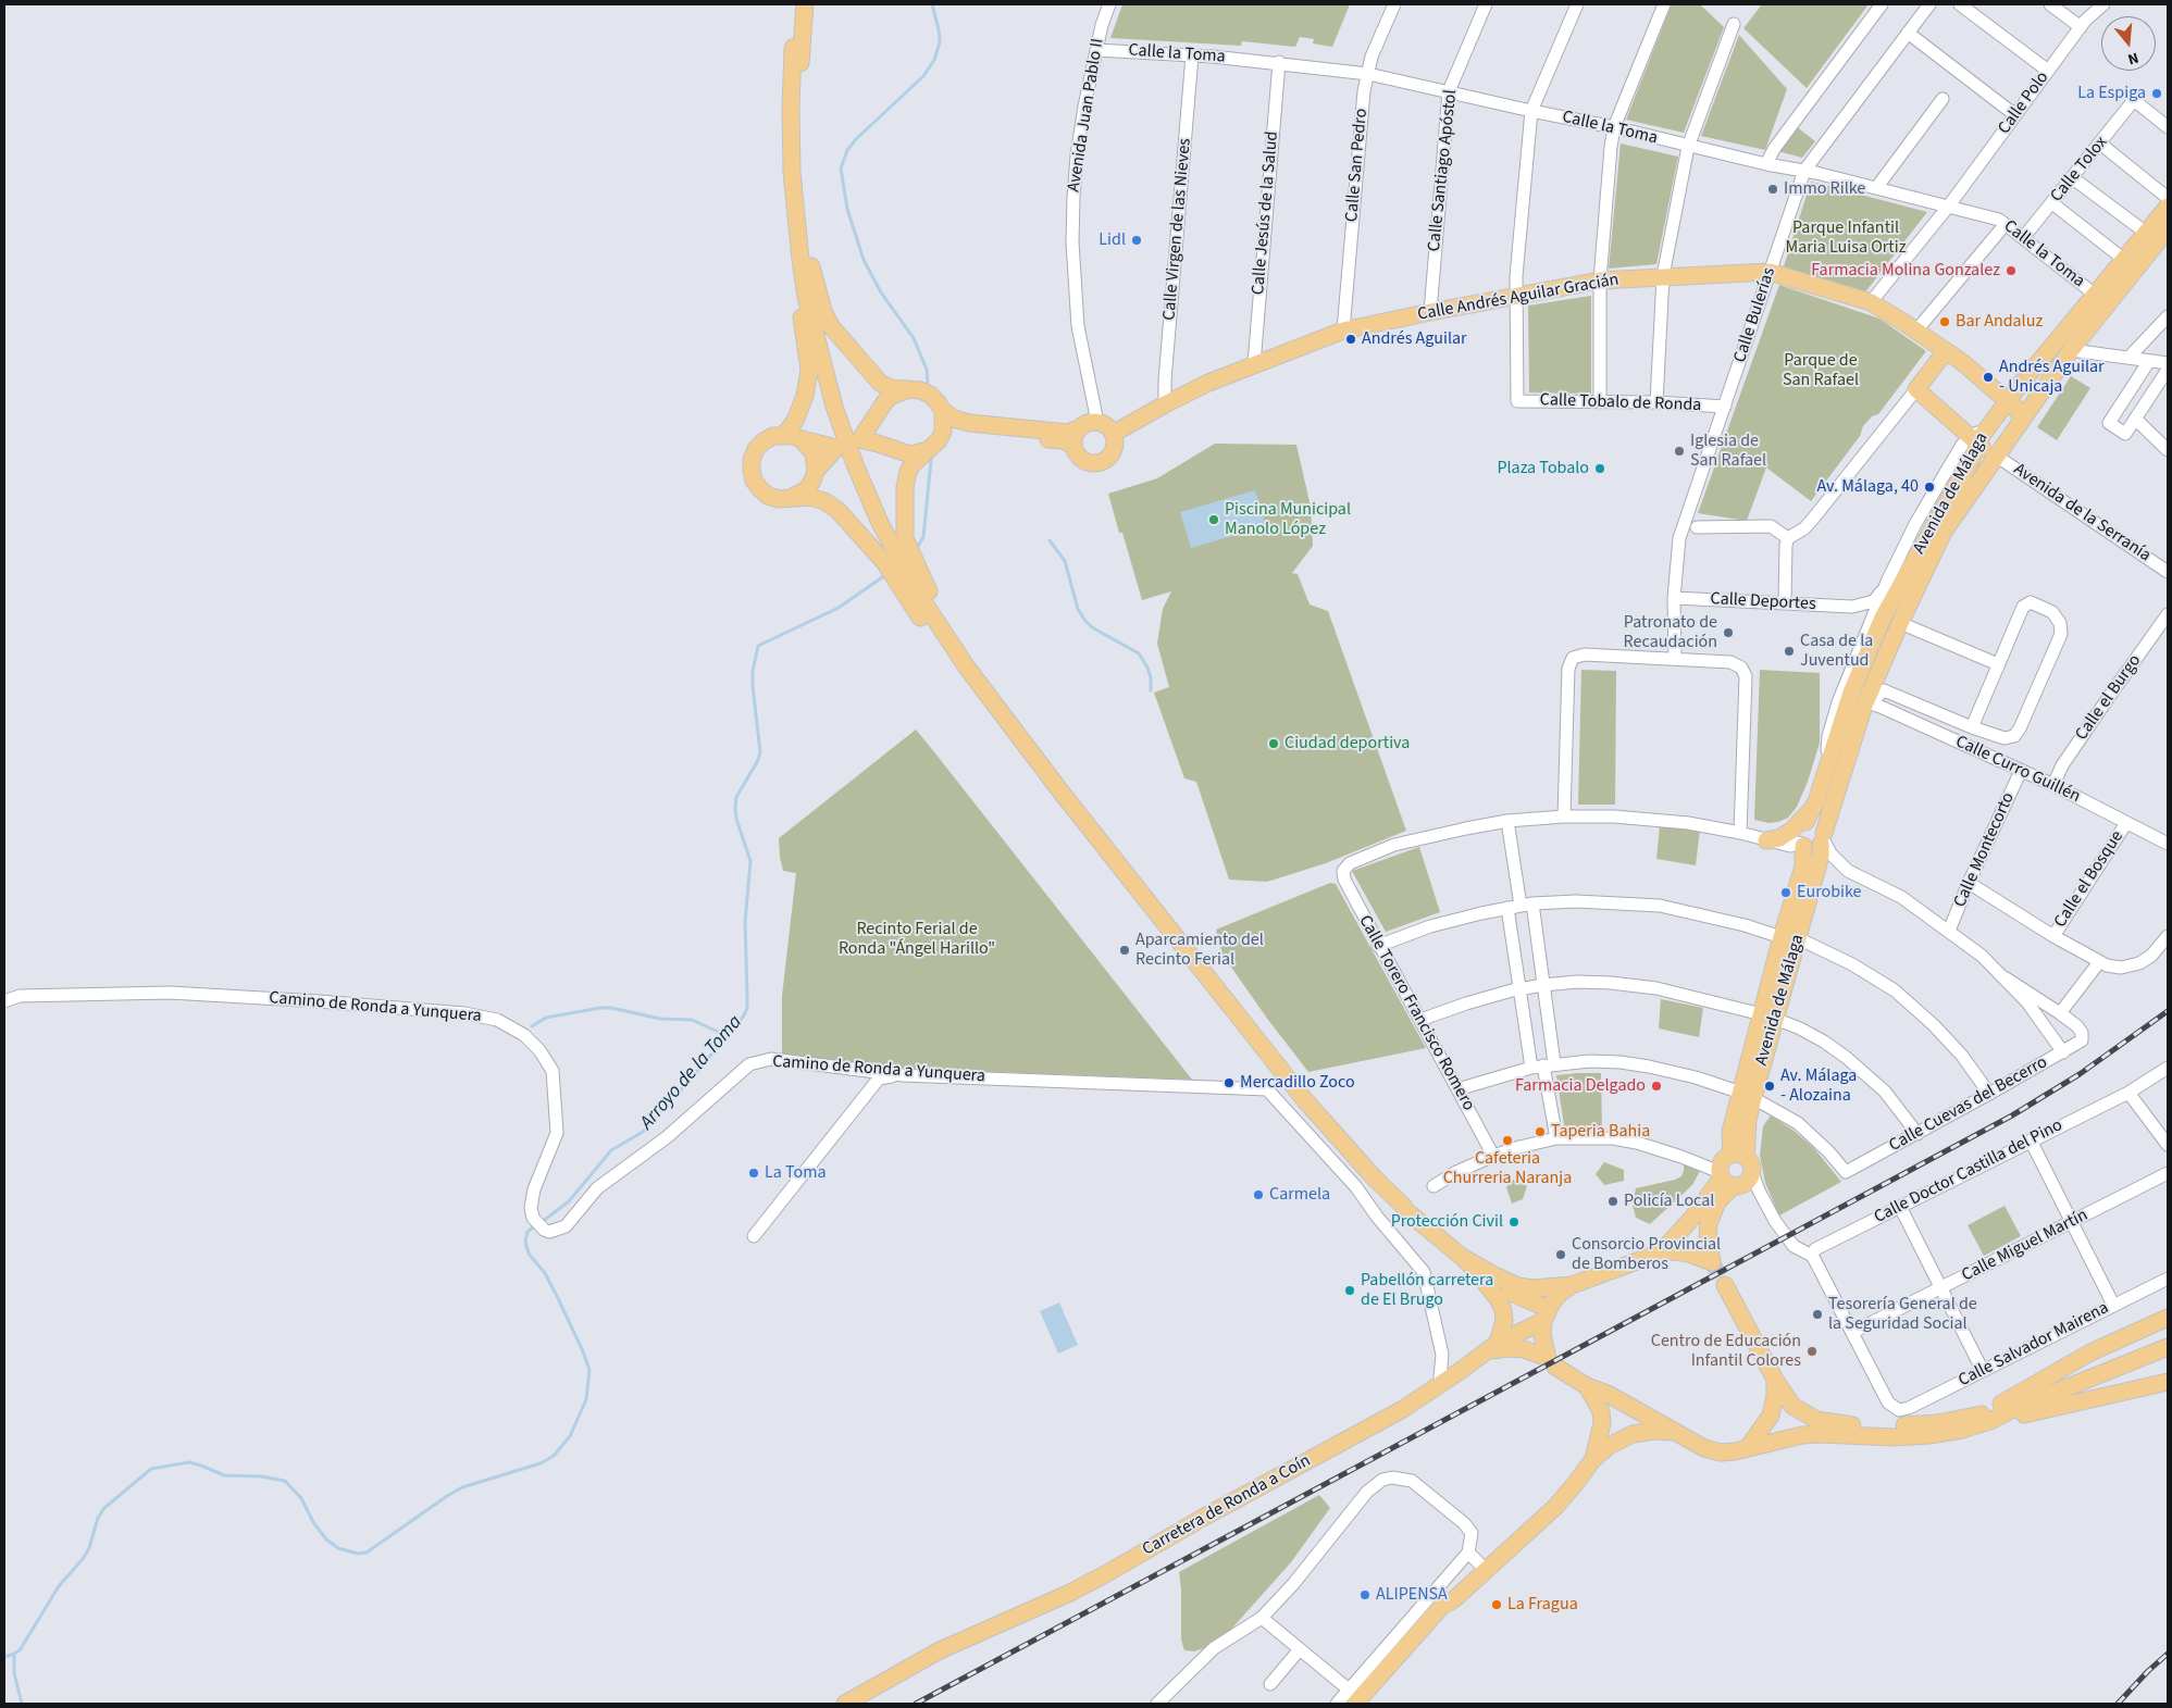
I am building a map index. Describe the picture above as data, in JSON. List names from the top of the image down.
{
  "streets": {
    "main road": ["Calle Andrés Aguilar Gracián", "Avenida de Málaga", "Carretera de Ronda a Coín"],
    "street": [
      "Calle la Toma",
      "Calle Polo",
      "Avenida Juan Pablo II",
      "Calle San Pedro",
      "Calle Tolox",
      "Calle Santiago Apóstol",
      "Calle Jesús de la Salud",
      "Calle Virgen de las Nieves",
      "Calle Bulerías",
      "Calle Tobalo de Ronda",
      "Avenida de la Serranía",
      "Calle Deportes",
      "Calle el Burgo",
      "Calle Curro Guillén",
      "Calle Montecorto",
      "Calle el Bosque",
      "Camino de Ronda a Yunquera",
      "Calle Torero Francisco Romero",
      "Calle Cuevas del Becerro",
      "Calle Doctor Castilla del Pino",
      "Calle Miguel Martín",
      "Calle Salvador Mairena"
    ]
  },
  "crossings": [
    ["Calle la Toma", "Calle Polo"],
    ["Calle la Toma", "Avenida Juan Pablo II"],
    ["Calle la Toma", "Calle San Pedro"],
    ["Calle la Toma", "Calle Tolox"],
    ["Calle la Toma", "Calle Santiago Apóstol"],
    ["Calle la Toma", "Calle Jesús de la Salud"],
    ["Calle la Toma", "Calle Virgen de las Nieves"],
    ["Calle la Toma", "Calle Bulerías"],
    ["Calle la Toma", "Avenida de Málaga"],
    ["Calle Polo", "Calle Andrés Aguilar Gracián"],
    ["Avenida Juan Pablo II", "Calle Andrés Aguilar Gracián"],
    ["Calle San Pedro", "Calle Andrés Aguilar Gracián"],
    ["Calle Santiago Apóstol", "Calle Andrés Aguilar Gracián"],
    ["Calle Jesús de la Salud", "Calle Andrés Aguilar Gracián"],
    ["Calle Virgen de las Nieves", "Calle Andrés Aguilar Gracián"],
    ["Calle Andrés Aguilar Gracián", "Calle Bulerías"],
    ["Calle Andrés Aguilar Gracián", "Calle Tobalo de Ronda"],
    ["Calle Andrés Aguilar Gracián", "Avenida de Málaga"],
    ["Calle Bulerías", "Calle Tobalo de Ronda"],
    ["Calle Bulerías", "Calle Deportes"],
    ["Avenida de Málaga", "Avenida de la Serranía"],
    ["Avenida de Málaga", "Calle Curro Guillén"],
    ["Avenida de Málaga", "Calle Cuevas del Becerro"],
    ["Calle el Burgo", "Calle Curro Guillén"],
    ["Calle Curro Guillén", "Calle Montecorto"],
    ["Calle Curro Guillén", "Calle el Bosque"],
    ["Calle Montecorto", "Calle Cuevas del Becerro"],
    ["Camino de Ronda a Yunquera", "Carretera de Ronda a Coín"],
    ["Calle Miguel Martín", "Calle Salvador Mairena"]
  ],
  "water": ["Arroyo de la Toma"],
  "parks": ["Parque Infantil Maria Luisa Ortiz", "Parque de San Rafael", "Recinto Ferial de Ronda \"Ángel Harillo\""],
  "places": [
    "La Espiga",
    "Immo Rilke",
    "Lidl",
    "Farmacia Molina Gonzalez",
    "Bar Andaluz",
    "Andrés Aguilar",
    "Andrés Aguilar - Unicaja",
    "Iglesia de San Rafael",
    "Plaza Tobalo",
    "Av. Málaga, 40",
    "Piscina Municipal Manolo López",
    "Patronato de Recaudación",
    "Casa de la Juventud",
    "Ciudad deportiva",
    "Eurobike",
    "Aparcamiento del Recinto Ferial",
    "Mercadillo Zoco",
    "Farmacia Delgado",
    "Av. Málaga - Alozaina",
    "Taperia Bahia",
    "Cafeteria Churreria Naranja",
    "La Toma",
    "Carmela",
    "Policía Local",
    "Protección Civil",
    "Consorcio Provincial de Bomberos",
    "Pabellón carretera de El Brugo",
    "Tesorería General de la Seguridad Social",
    "Centro de Educación Infantil Colores",
    "ALIPENSA",
    "La Fragua"
  ],
  "north": "bottom"
}
